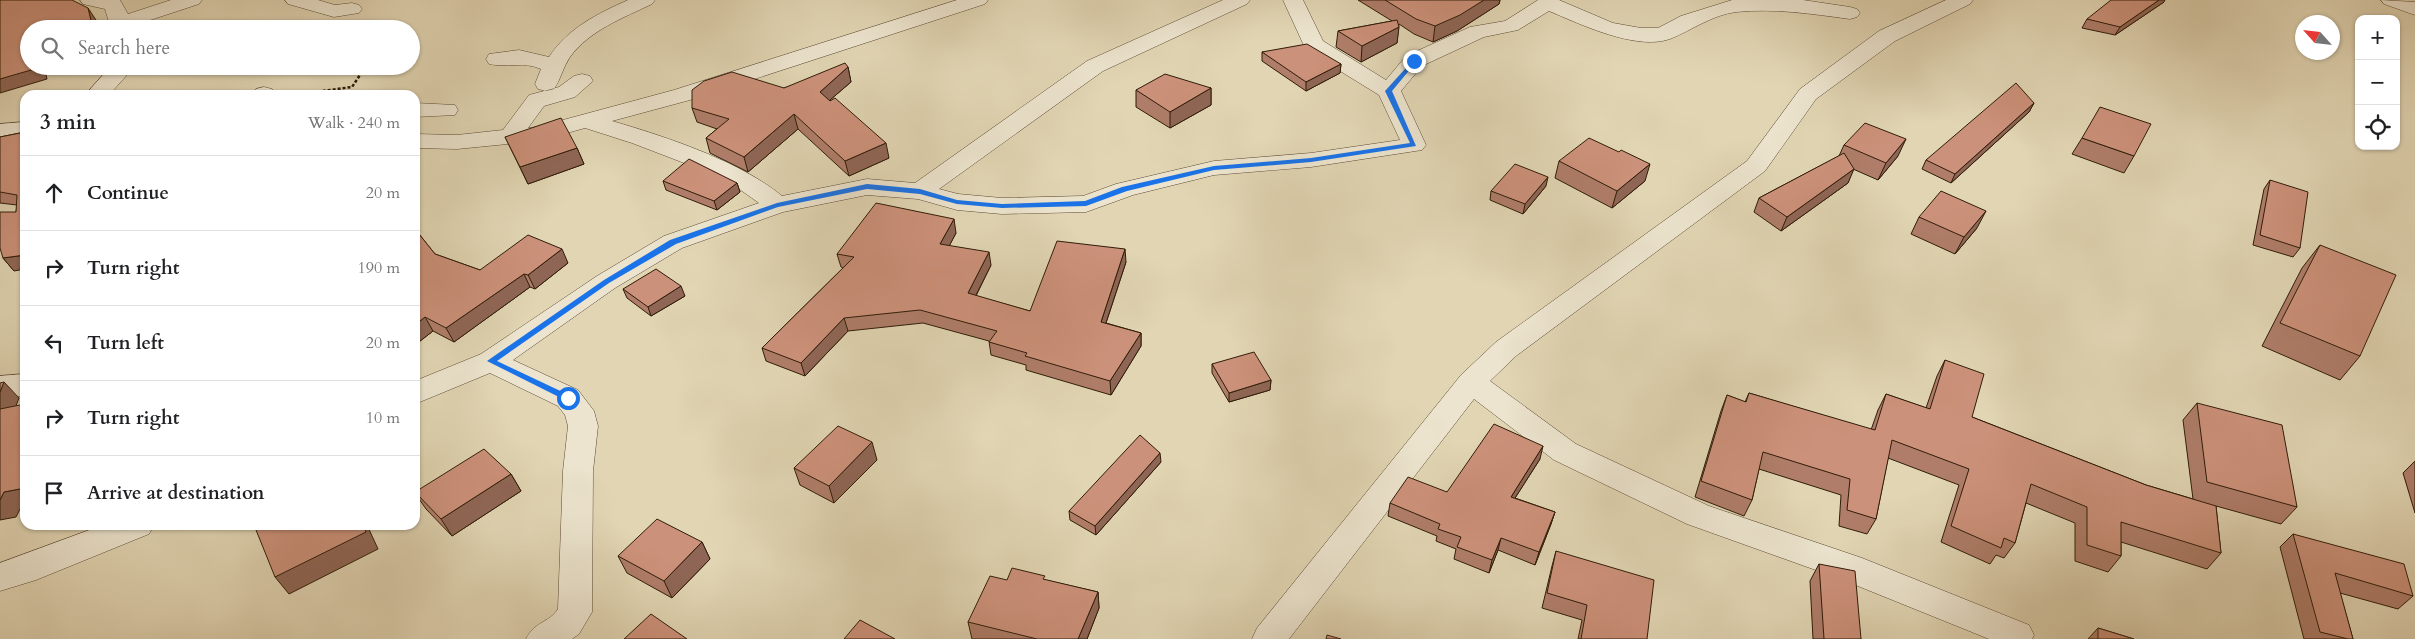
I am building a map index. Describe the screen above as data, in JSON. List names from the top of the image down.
{
  "north": "top left",
  "page": {
    "map_buttons": ["+", "−"],
    "search": "Search here",
    "heading": ["3 min", "Walk · 240 m"],
    "list": [
      ["Continue", "20 m"],
      ["Turn right", "190 m"],
      ["Turn left", "20 m"],
      ["Turn right", "10 m"],
      "Arrive at destination"
    ]
  }
}
